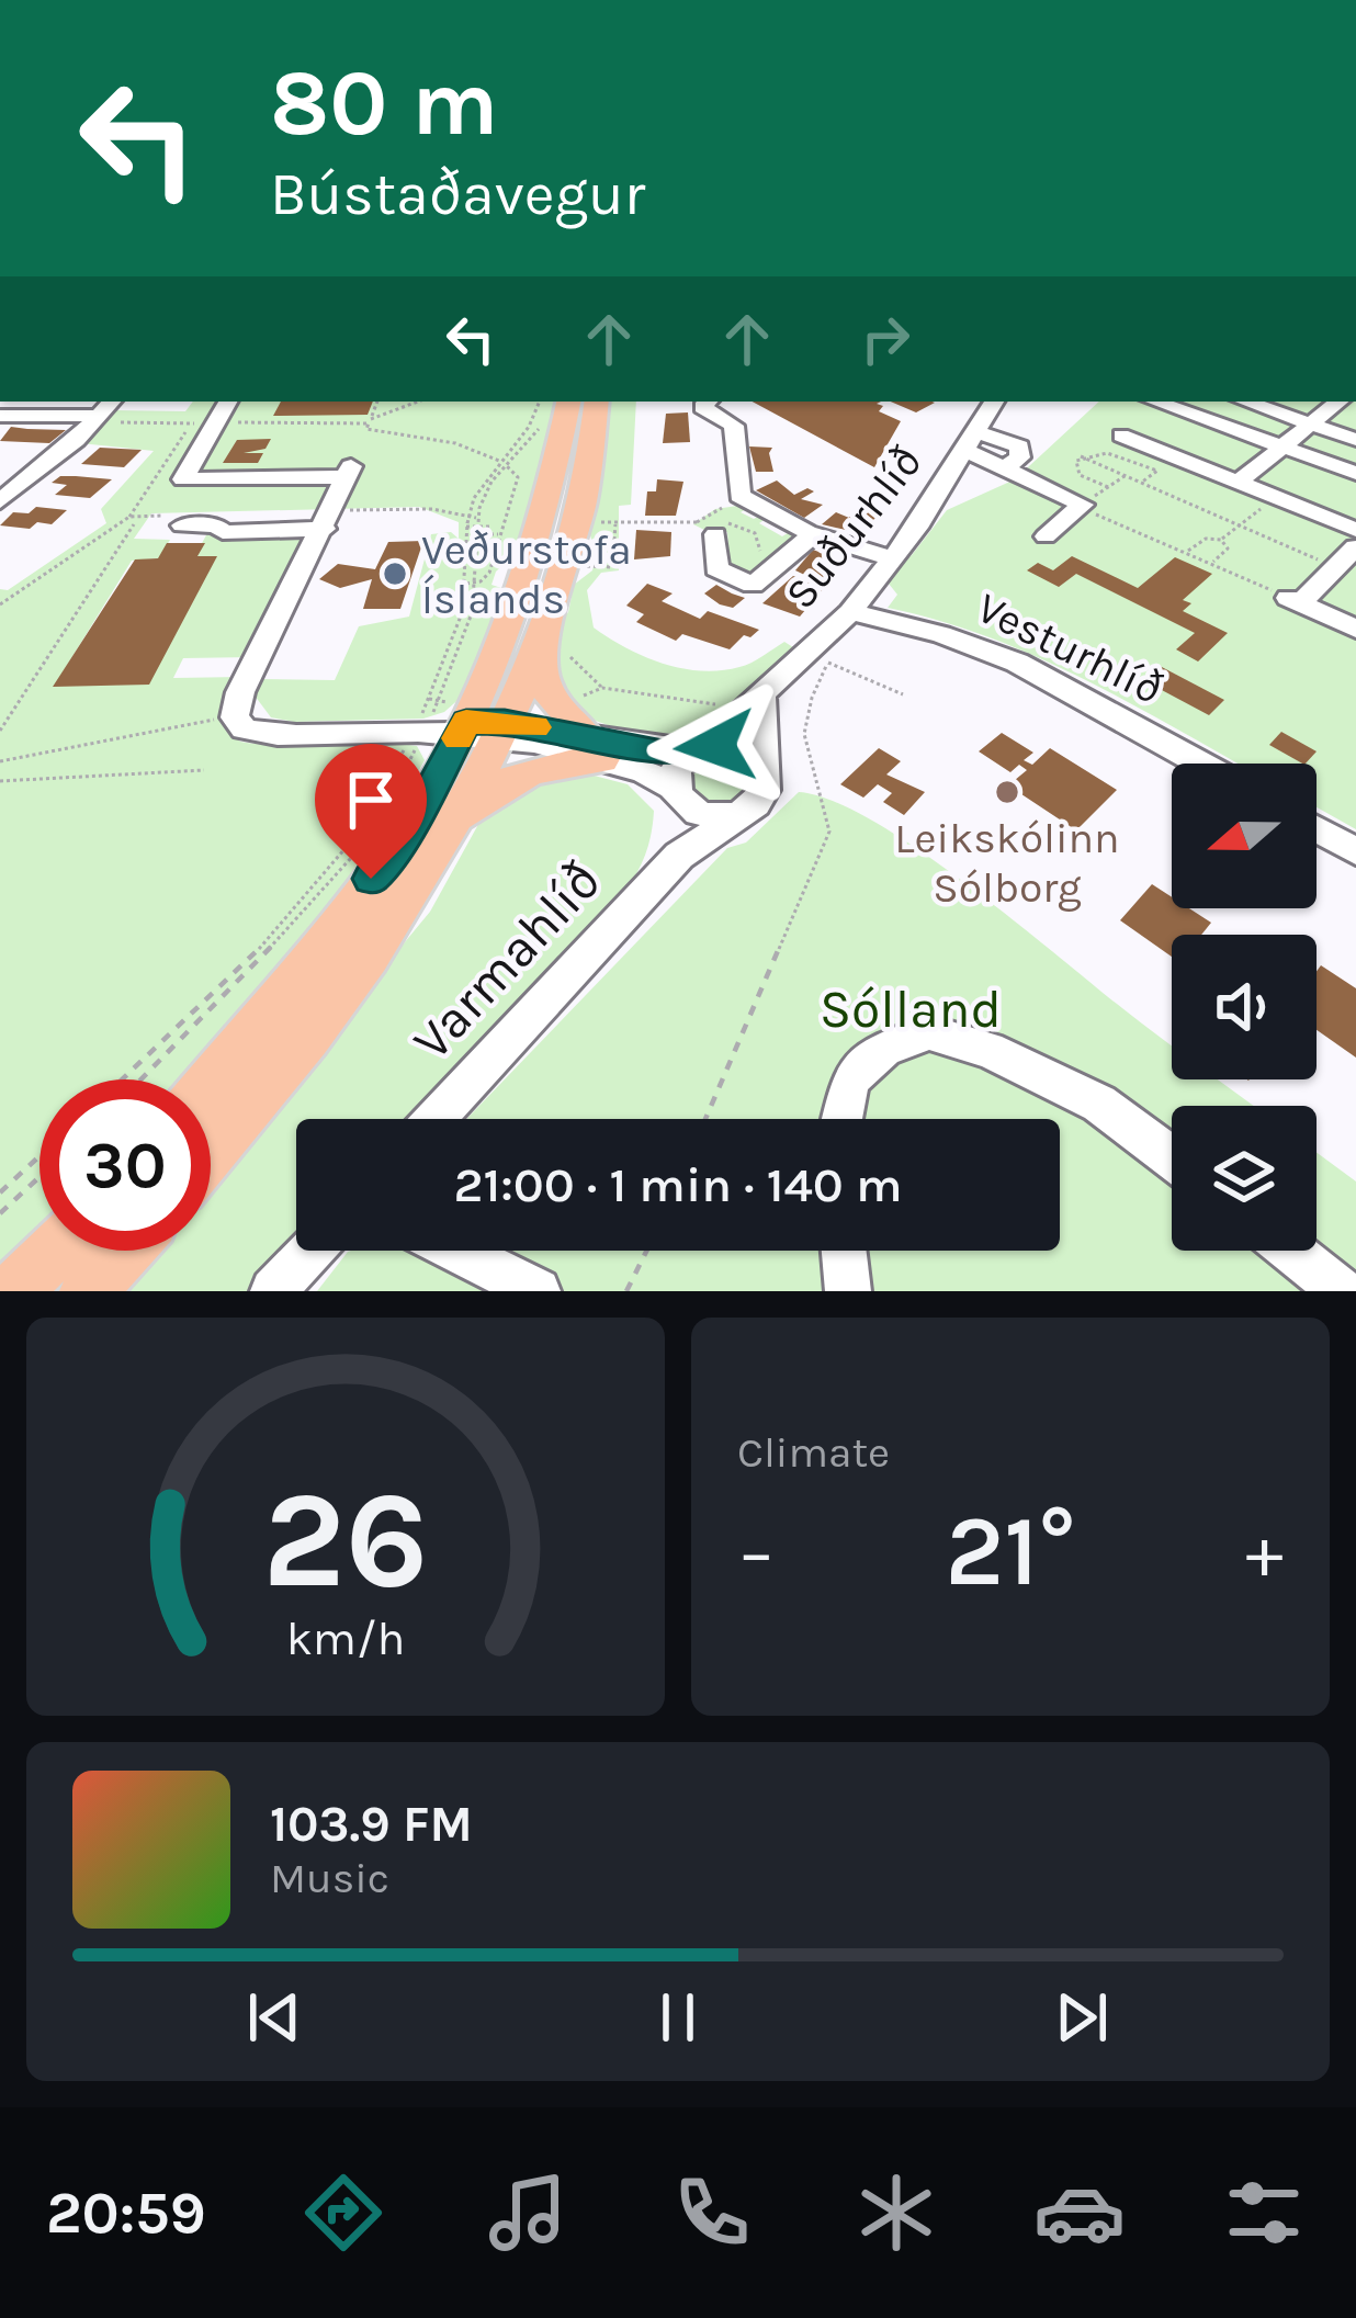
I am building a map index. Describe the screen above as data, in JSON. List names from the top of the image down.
{
  "streets": {
    "street": ["Suðurhlíð", "Vesturhlíð", "Varmahlíð"]
  },
  "crossings": [
    ["Suðurhlíð", "Vesturhlíð"],
    ["Suðurhlíð", "Varmahlíð"]
  ],
  "parks": ["Sólland"],
  "places": ["Veðurstofa Íslands", "Leikskólinn Sólborg"],
  "north": "left",
  "page": {
    "turn": ["80 m", "Bústaðavegur"],
    "limit": "30",
    "trip": "21:00 · 1 min · 140 m",
    "tile": "Climate",
    "heat": ["−", "21°", "+"],
    "song": ["103.9 FM", "Music"],
    "tabs": "20:59",
    "gauge": ["26", "km/h"]
  }
}
